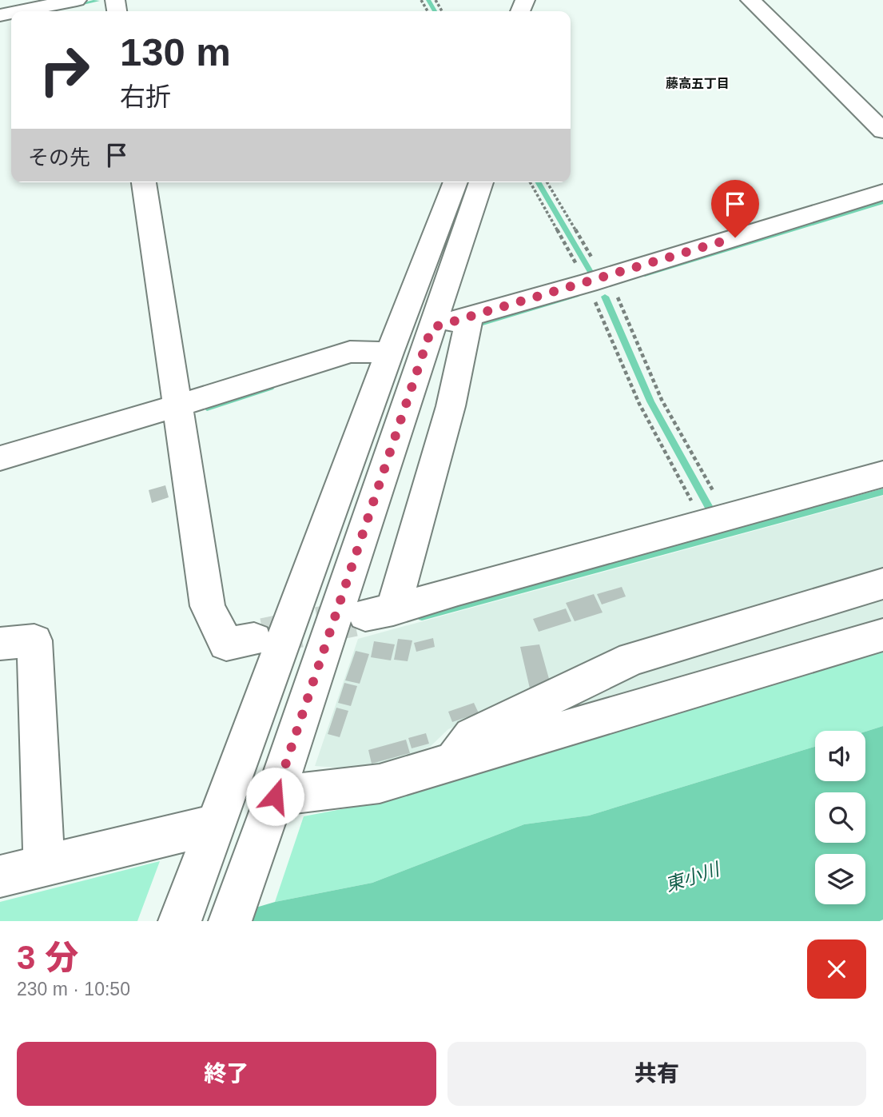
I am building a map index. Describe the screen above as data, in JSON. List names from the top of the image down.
{
  "districts": ["藤高五丁目"],
  "water": ["東小川"],
  "page": {
    "turn": ["130 m", "右折"],
    "then": "その先",
    "heading": ["3 分", "230 m · 10:50"],
    "buttons": ["終了", "共有"]
  }
}
